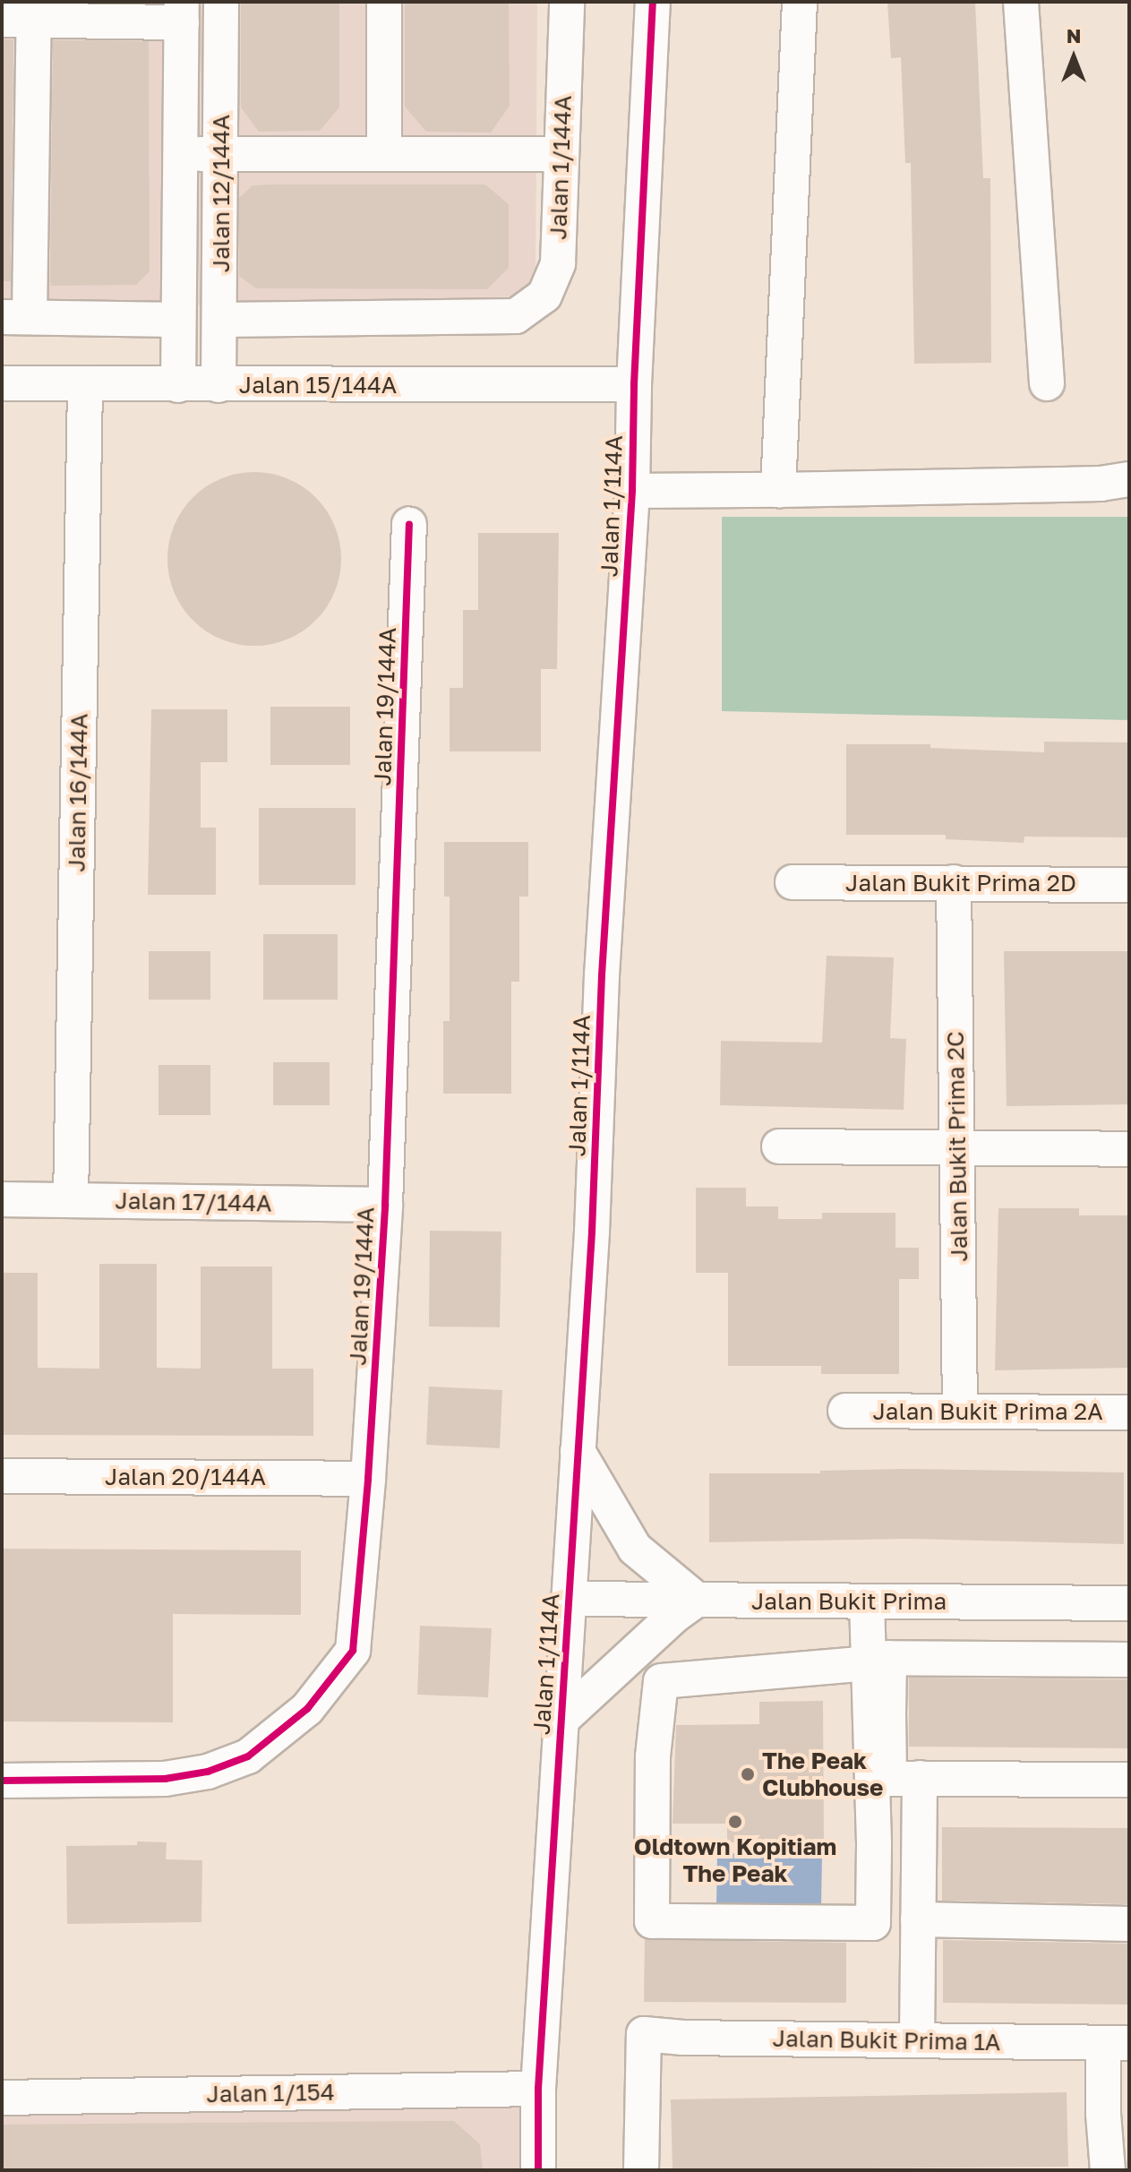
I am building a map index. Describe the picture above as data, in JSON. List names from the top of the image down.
{
  "streets": {
    "street": [
      "Jalan 1/144A",
      "Jalan 12/144A",
      "Jalan 15/144A",
      "Jalan 1/114A",
      "Jalan 19/144A",
      "Jalan 16/144A",
      "Jalan Bukit Prima 2D",
      "Jalan Bukit Prima 2C",
      "Jalan 17/144A",
      "Jalan Bukit Prima 2A",
      "Jalan 20/144A",
      "Jalan Bukit Prima",
      "Jalan Bukit Prima 1A",
      "Jalan 1/154"
    ]
  },
  "crossings": [
    ["Jalan 1/144A", "Jalan 12/144A"],
    ["Jalan 12/144A", "Jalan 15/144A"],
    ["Jalan 15/144A", "Jalan 1/114A"],
    ["Jalan 15/144A", "Jalan 16/144A"],
    ["Jalan 1/114A", "Jalan Bukit Prima"],
    ["Jalan 1/114A", "Jalan 1/154"],
    ["Jalan 19/144A", "Jalan 17/144A"],
    ["Jalan 19/144A", "Jalan 20/144A"],
    ["Jalan 16/144A", "Jalan 17/144A"],
    ["Jalan Bukit Prima 2D", "Jalan Bukit Prima 2C"],
    ["Jalan Bukit Prima 2C", "Jalan Bukit Prima 2A"]
  ],
  "places": ["The Peak Clubhouse", "Oldtown Kopitiam The Peak"],
  "north": "top"
}
